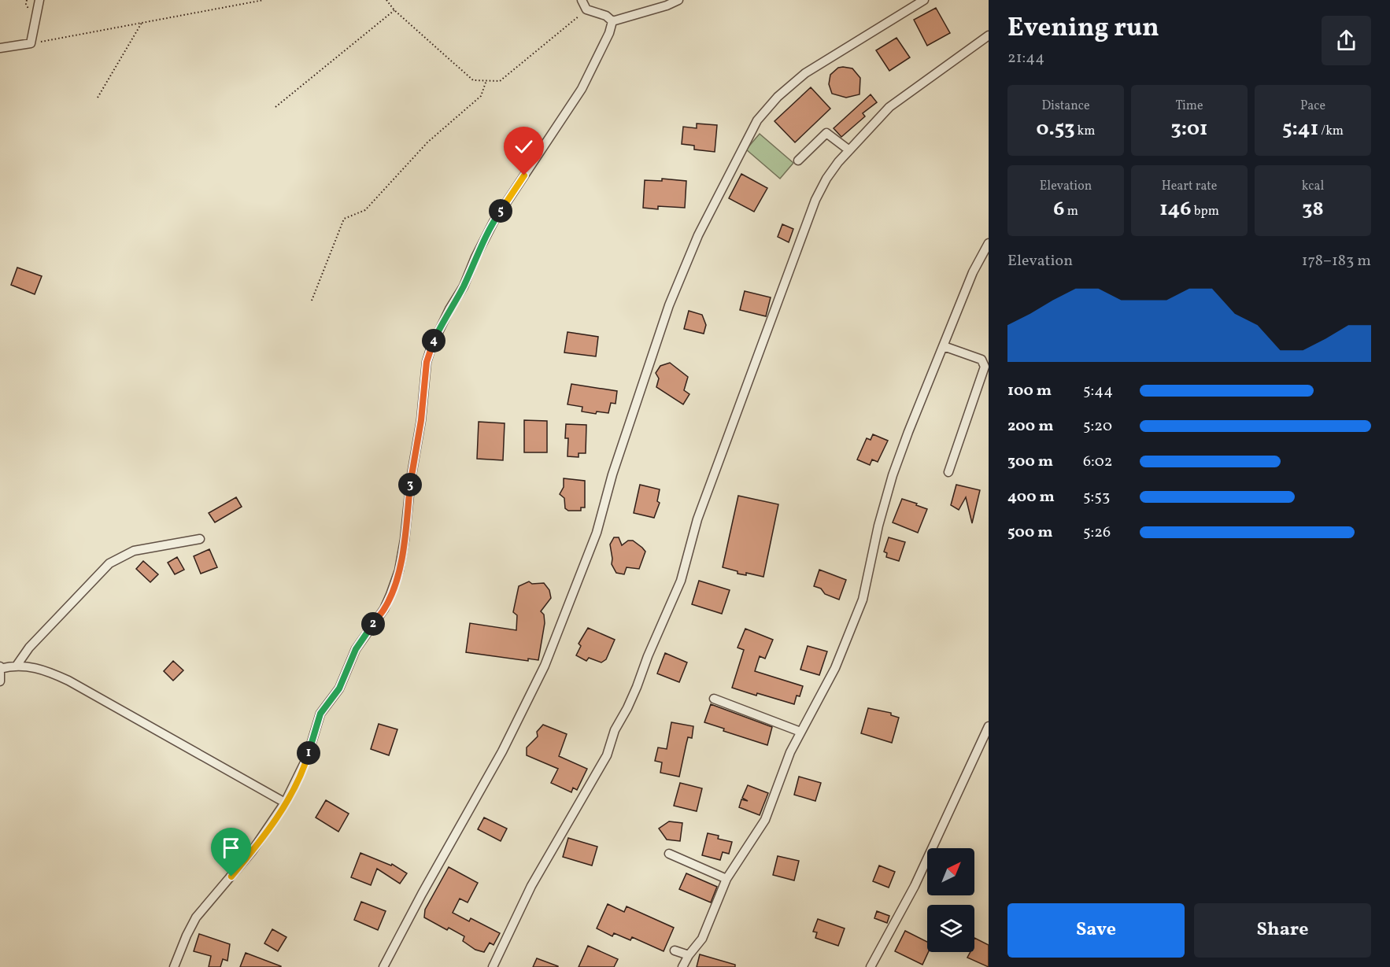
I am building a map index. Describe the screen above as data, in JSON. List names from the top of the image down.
{
  "north": "top right",
  "page": {
    "heading": ["Evening run", "21:44"],
    "stats": [
      ["Distance", "0.53 km"],
      ["Time", "3:01"],
      ["Pace", "5:41 /km"],
      ["Elevation", "6 m"],
      ["Heart rate", "146 bpm"],
      ["kcal", "38"]
    ],
    "pins": [
      "5",
      "4",
      "3",
      "2",
      "1"
    ],
    "chart": ["Elevation", "178–183 m"],
    "list": [
      {
        "name": "100 m",
        "note": "5:44"
      },
      {
        "name": "200 m",
        "note": "5:20"
      },
      {
        "name": "300 m",
        "note": "6:02"
      },
      {
        "name": "400 m",
        "note": "5:53"
      },
      {
        "name": "500 m",
        "note": "5:26"
      }
    ],
    "buttons": ["Save", "Share"]
  }
}
